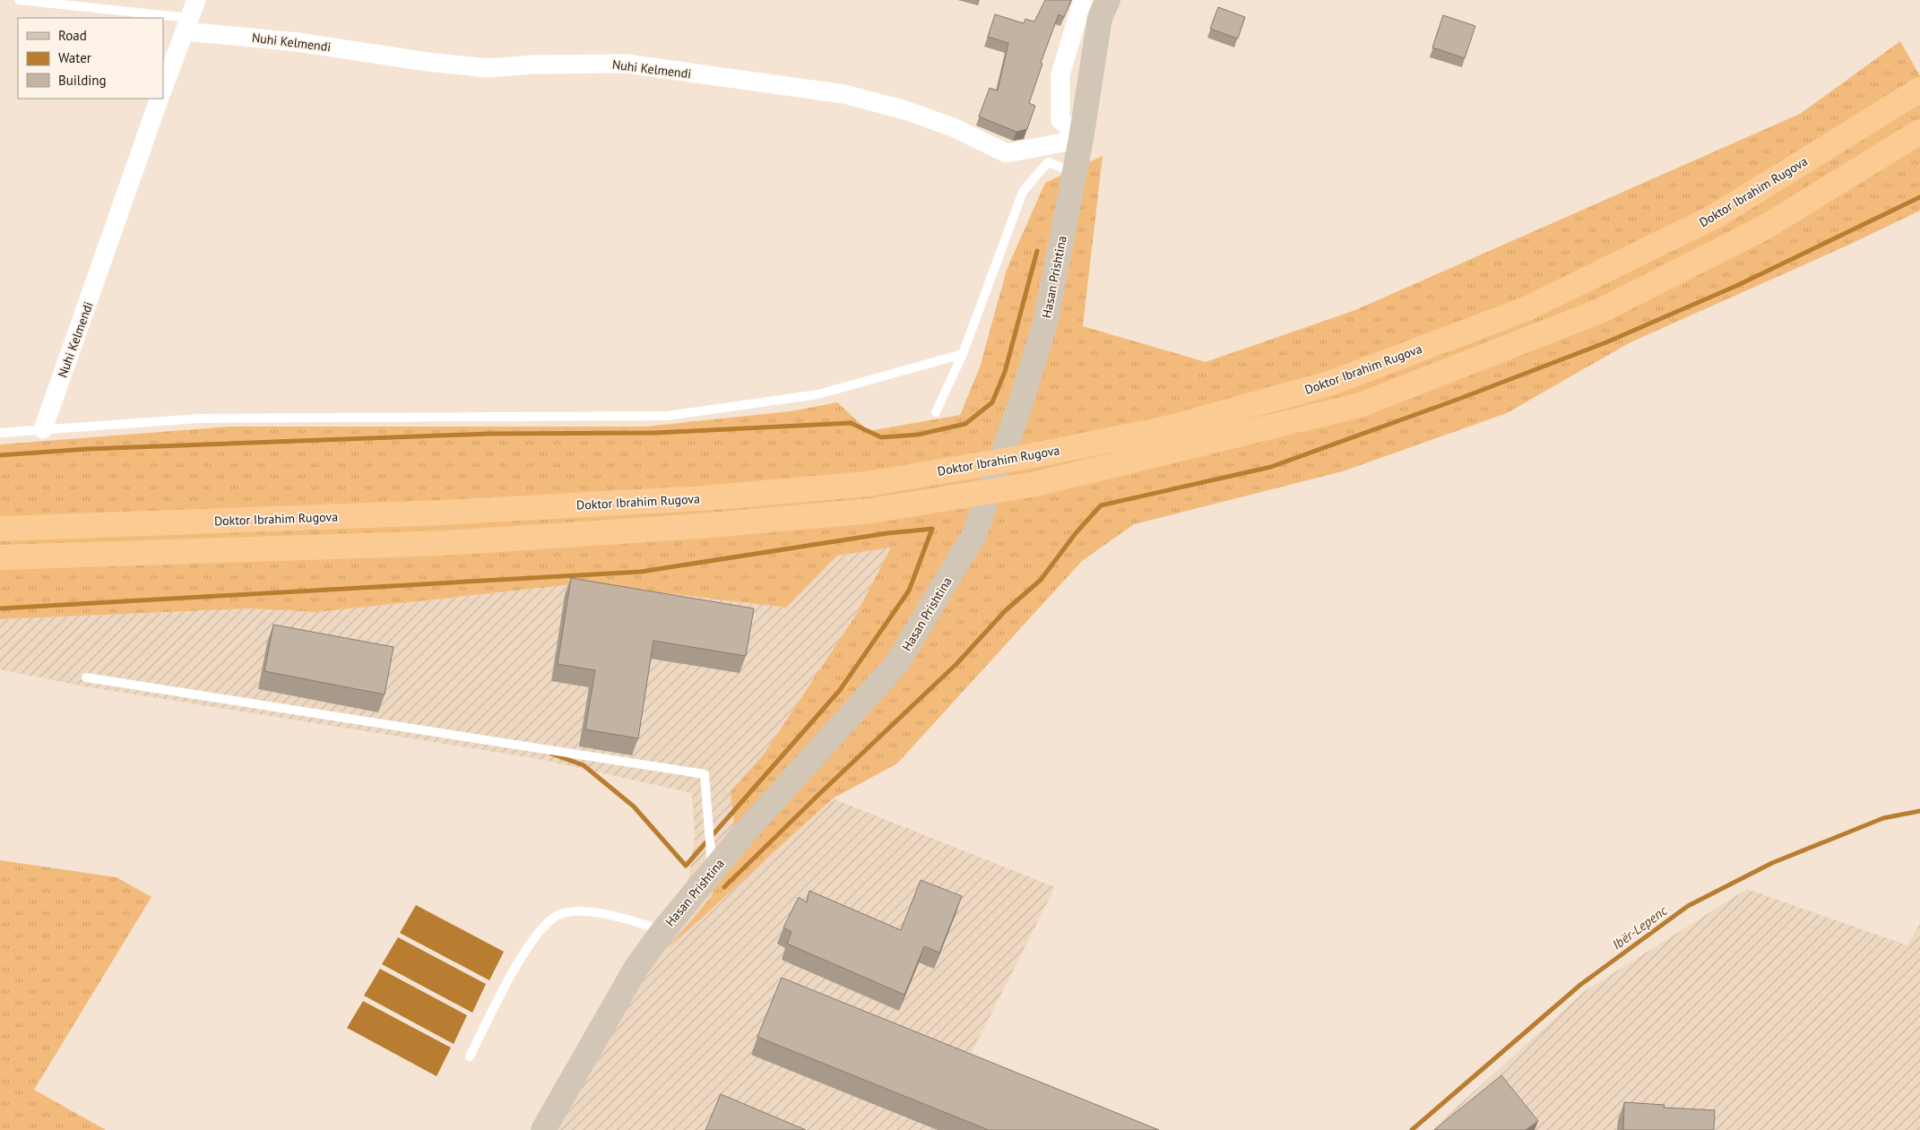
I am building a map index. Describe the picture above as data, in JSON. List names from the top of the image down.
{
  "streets": {
    "highway": ["Doktor Ibrahim Rugova"],
    "main road": ["Hasan Prishtina"],
    "street": ["Nuhi Kelmendi"]
  },
  "crossings": [
    ["Nuhi Kelmendi", "Hasan Prishtina"]
  ],
  "water": ["Ibër-Lepenc"],
  "legend": ["Road", "Water", "Building"]
}
